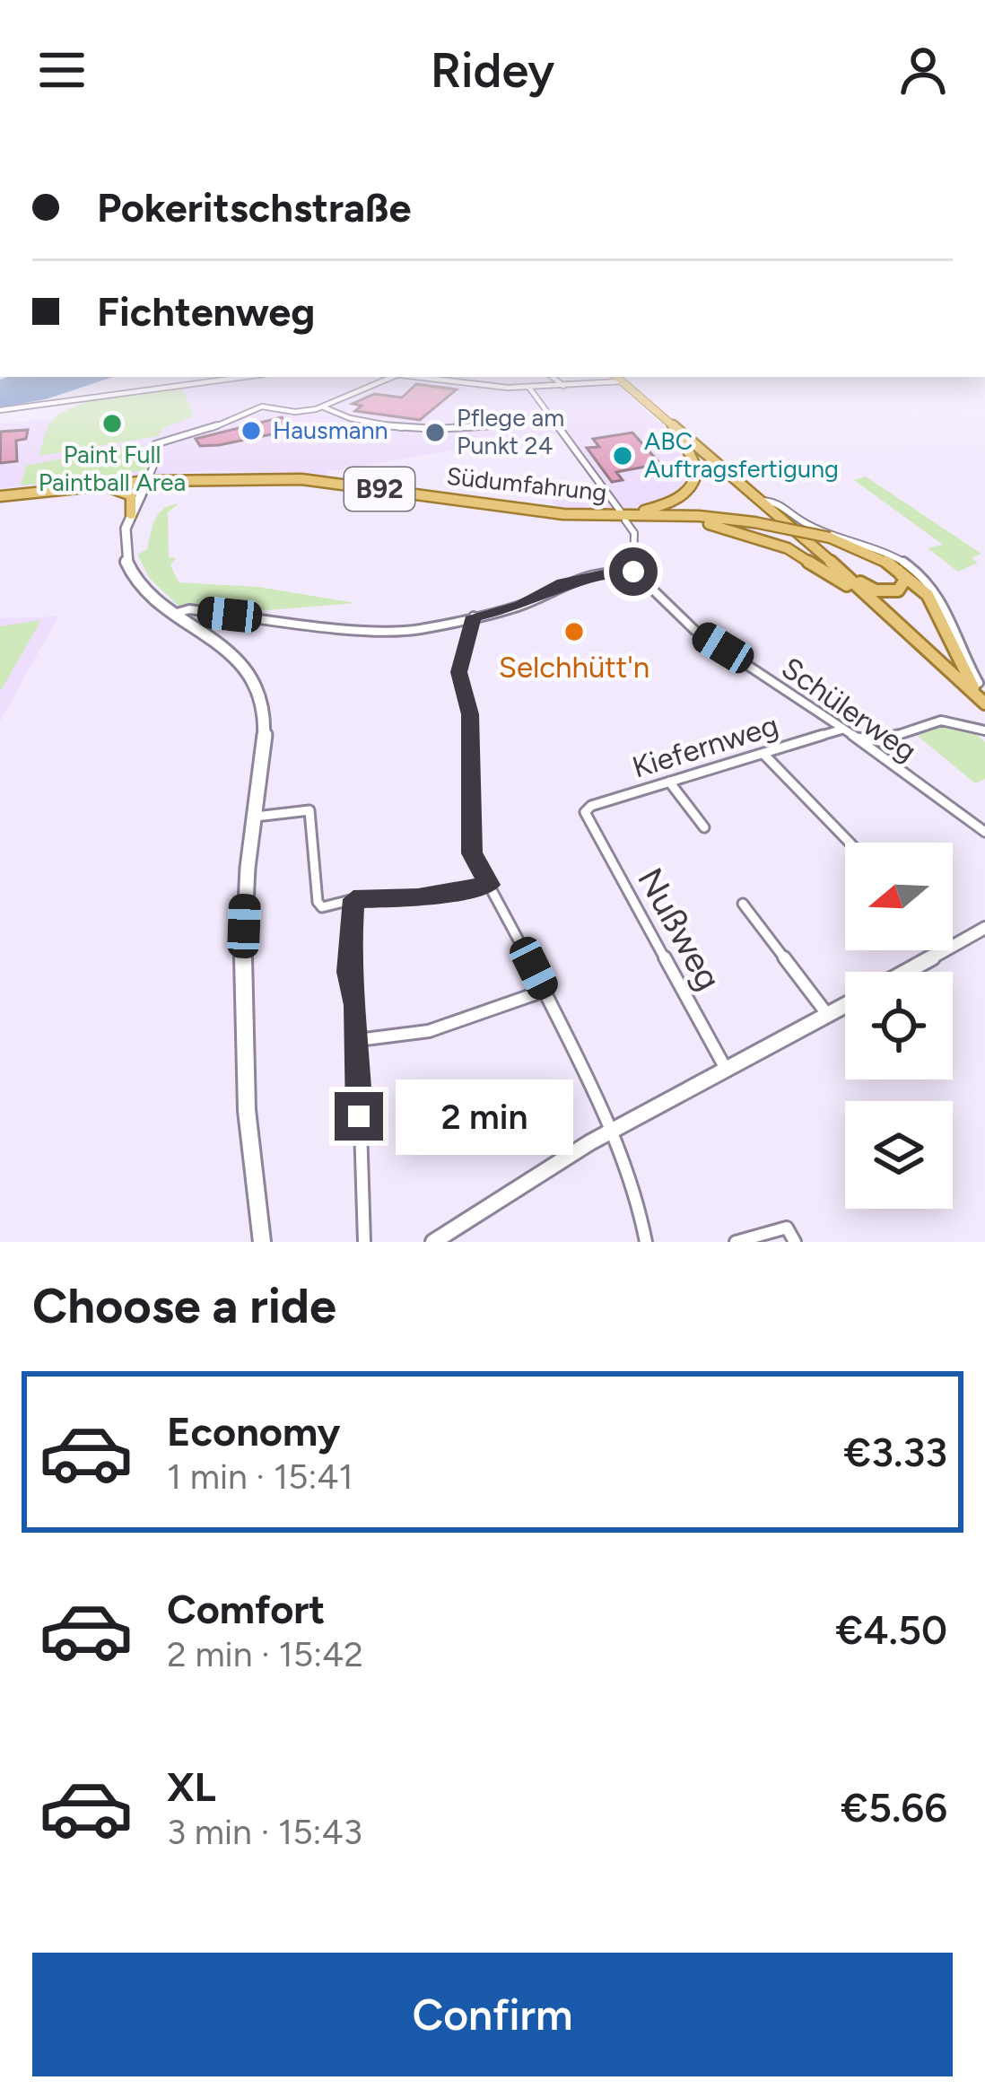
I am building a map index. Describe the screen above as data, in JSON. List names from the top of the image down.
{
  "streets": {
    "main road": ["Südumfahrung", "B92"],
    "street": ["Schülerweg", "Kiefernweg", "Nußweg"]
  },
  "crossings": [
    ["Südumfahrung", "B92"],
    ["Schülerweg", "Kiefernweg"],
    ["Kiefernweg", "Nußweg"]
  ],
  "places": [
    "Paint Full Paintball Area",
    "Hausmann",
    "Pflege am Punkt 24",
    "ABC Auftragsfertigung",
    "Selchhütt'n"
  ],
  "north": "left",
  "page": {
    "header": "Ridey",
    "banner": ["Pokeritschstraße", "Fichtenweg"],
    "bubble": "2 min",
    "heading": "Choose a ride",
    "list": [
      {
        "name": "Economy",
        "note": "1 min · 15:41",
        "value": "€3.33"
      },
      {
        "name": "Comfort",
        "note": "2 min · 15:42",
        "value": "€4.50"
      },
      {
        "name": "XL",
        "note": "3 min · 15:43",
        "value": "€5.66"
      }
    ],
    "buttons": "Confirm"
  }
}
